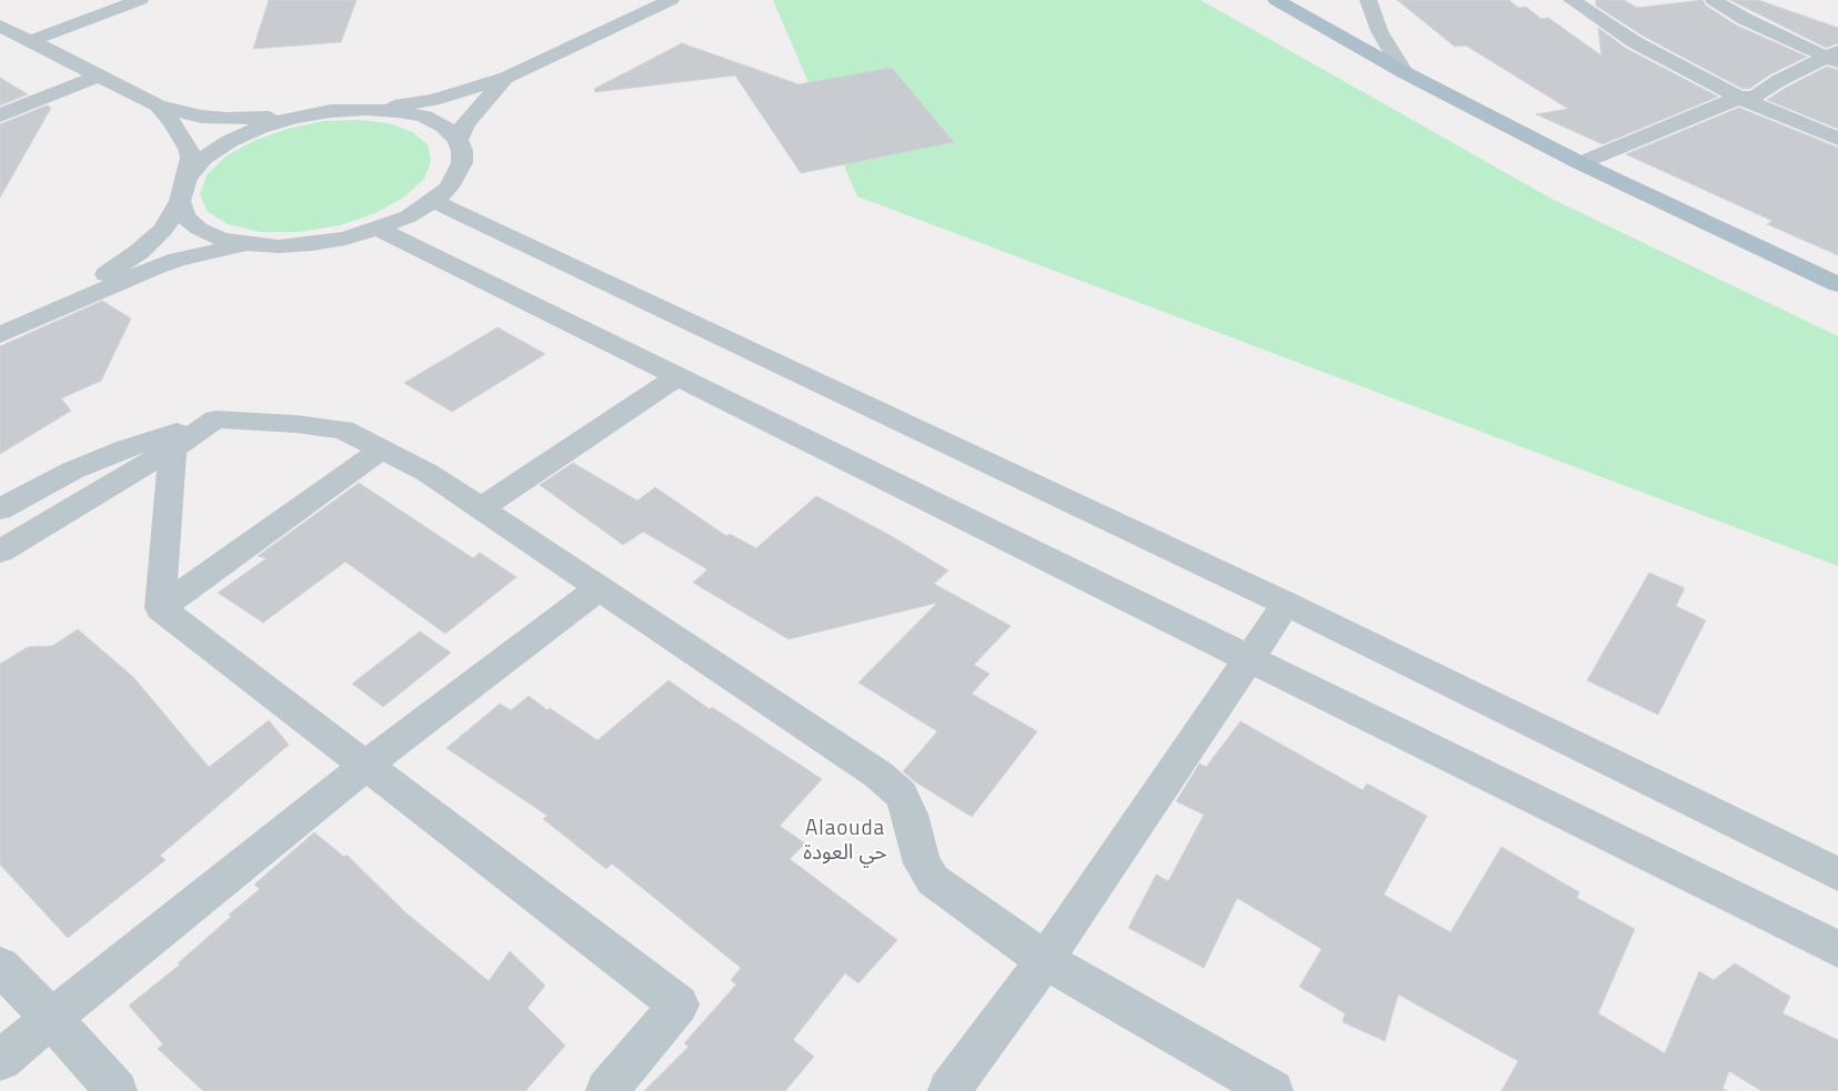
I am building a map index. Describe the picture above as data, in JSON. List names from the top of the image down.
{
  "districts": ["Alaouda حي العودة"]
}
